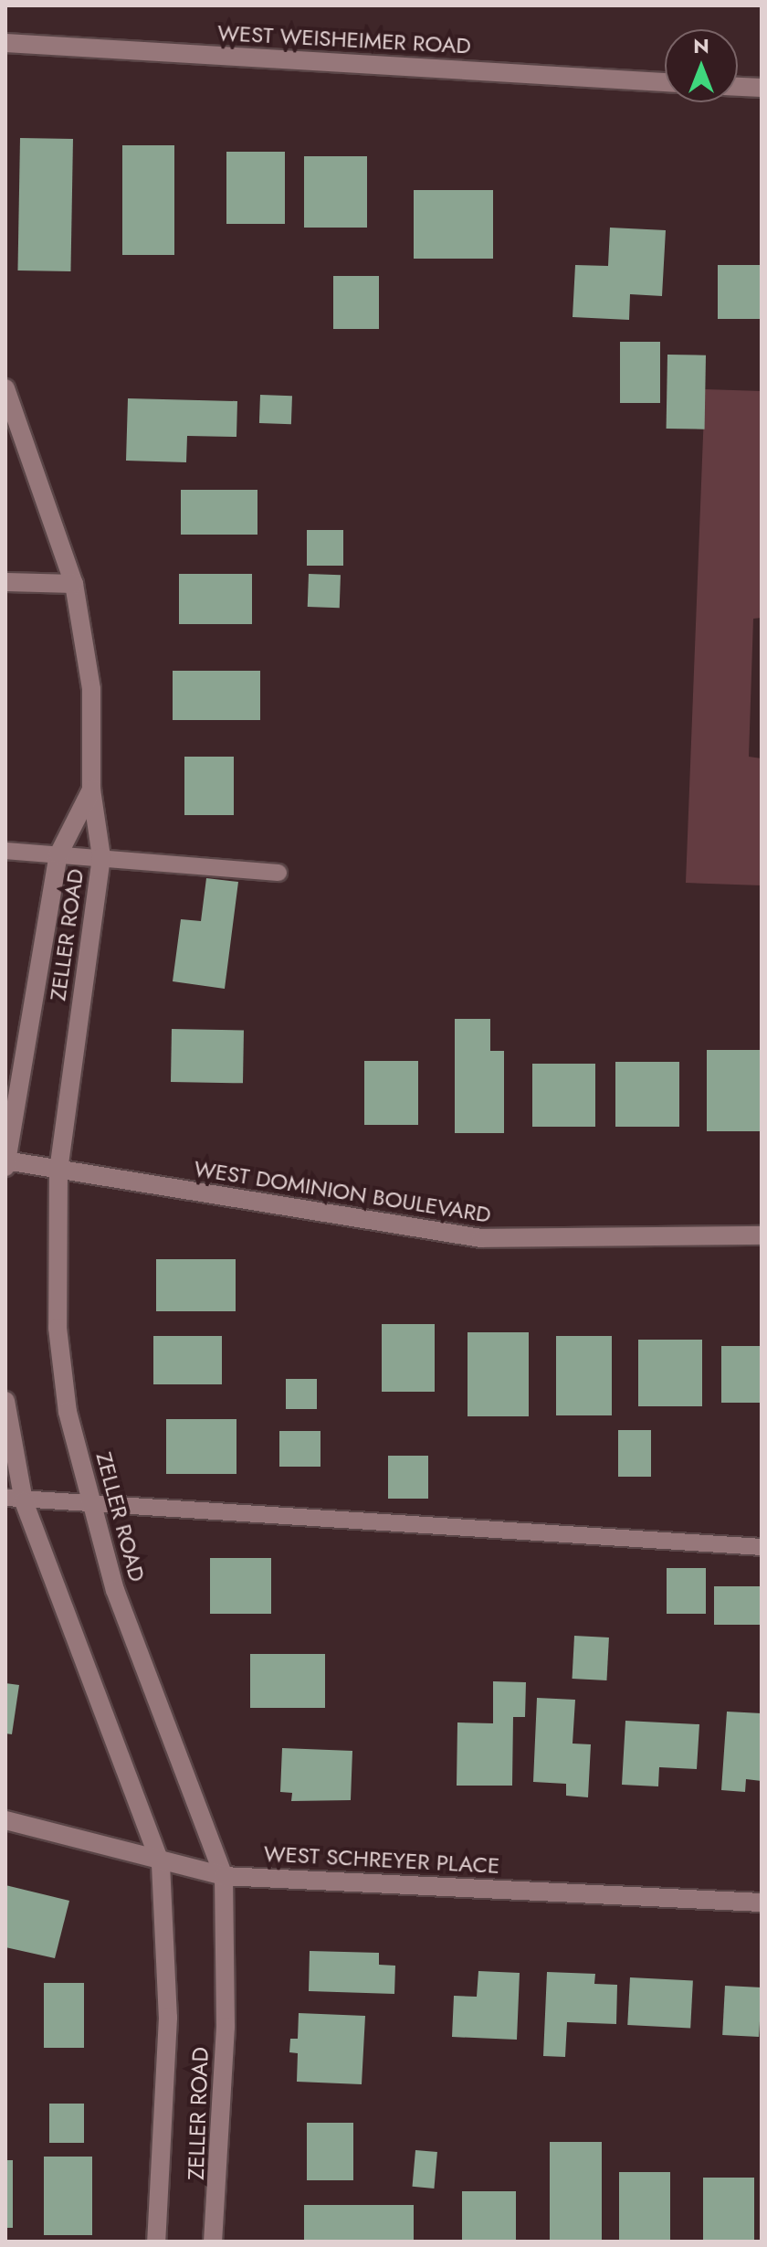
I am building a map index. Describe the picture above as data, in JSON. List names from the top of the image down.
{
  "streets": {
    "street": [
      "WEST WEISHEIMER ROAD",
      "ZELLER ROAD",
      "WEST DOMINION BOULEVARD",
      "WEST SCHREYER PLACE"
    ]
  },
  "crossings": [
    ["ZELLER ROAD", "WEST DOMINION BOULEVARD"],
    ["ZELLER ROAD", "WEST SCHREYER PLACE"]
  ],
  "north": "top"
}
